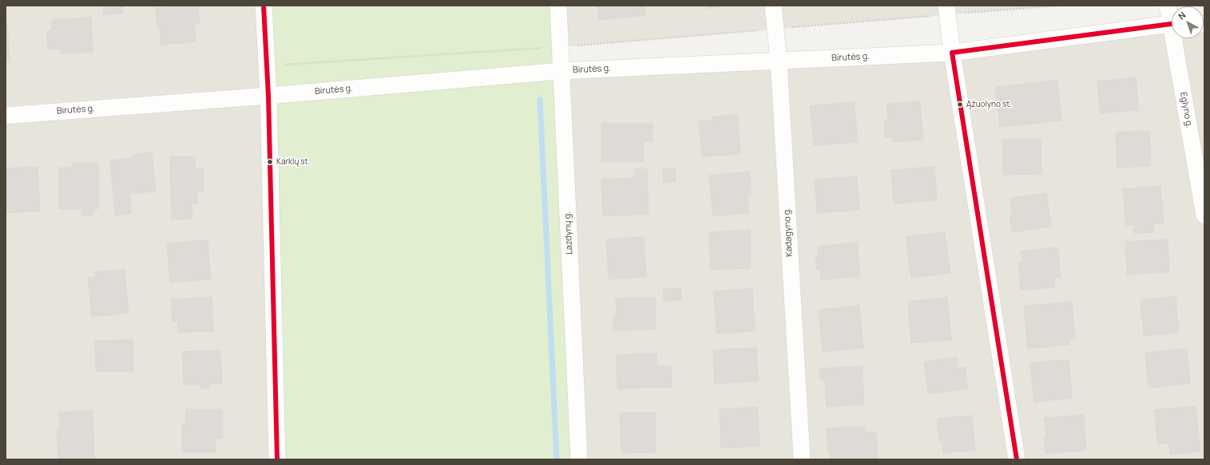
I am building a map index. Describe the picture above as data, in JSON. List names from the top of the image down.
{
  "streets": {
    "street": [
      "Birutės g.",
      "Eglyno g.",
      "Kadagyno g.",
      "Lazdynų g."
    ]
  },
  "crossings": [
    ["Birutės g.", "Kadagyno g."],
    ["Birutės g.", "Lazdynų g."]
  ],
  "places": ["Ąžuolyno st.", "Karklų st."],
  "north": "top left"
}
